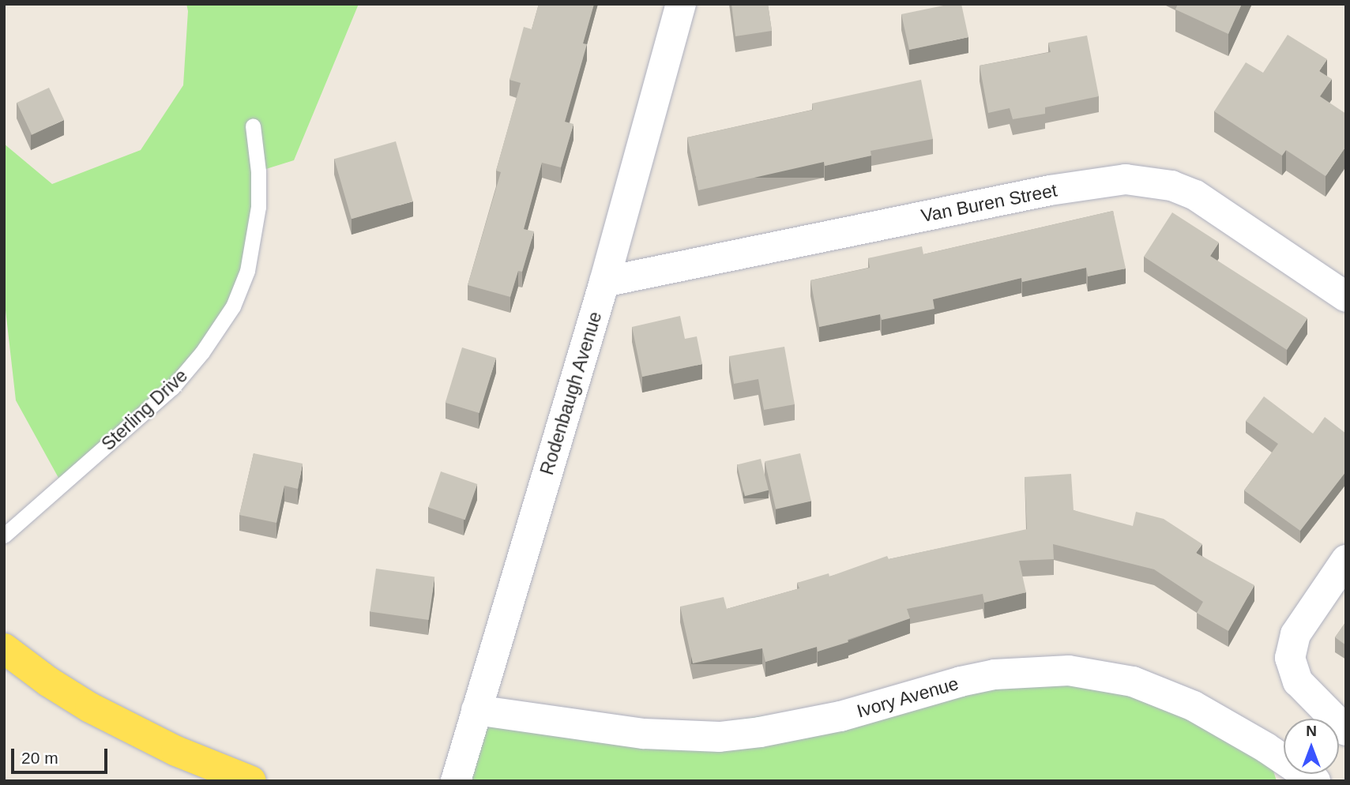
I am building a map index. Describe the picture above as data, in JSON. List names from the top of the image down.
{
  "streets": {
    "street": ["Van Buren Street", "Rodenbaugh Avenue", "Ivory Avenue"],
    "lane": ["Sterling Drive"]
  },
  "crossings": [
    ["Van Buren Street", "Rodenbaugh Avenue"],
    ["Rodenbaugh Avenue", "Ivory Avenue"]
  ],
  "scale_bar": "20 m",
  "north": "top"
}
